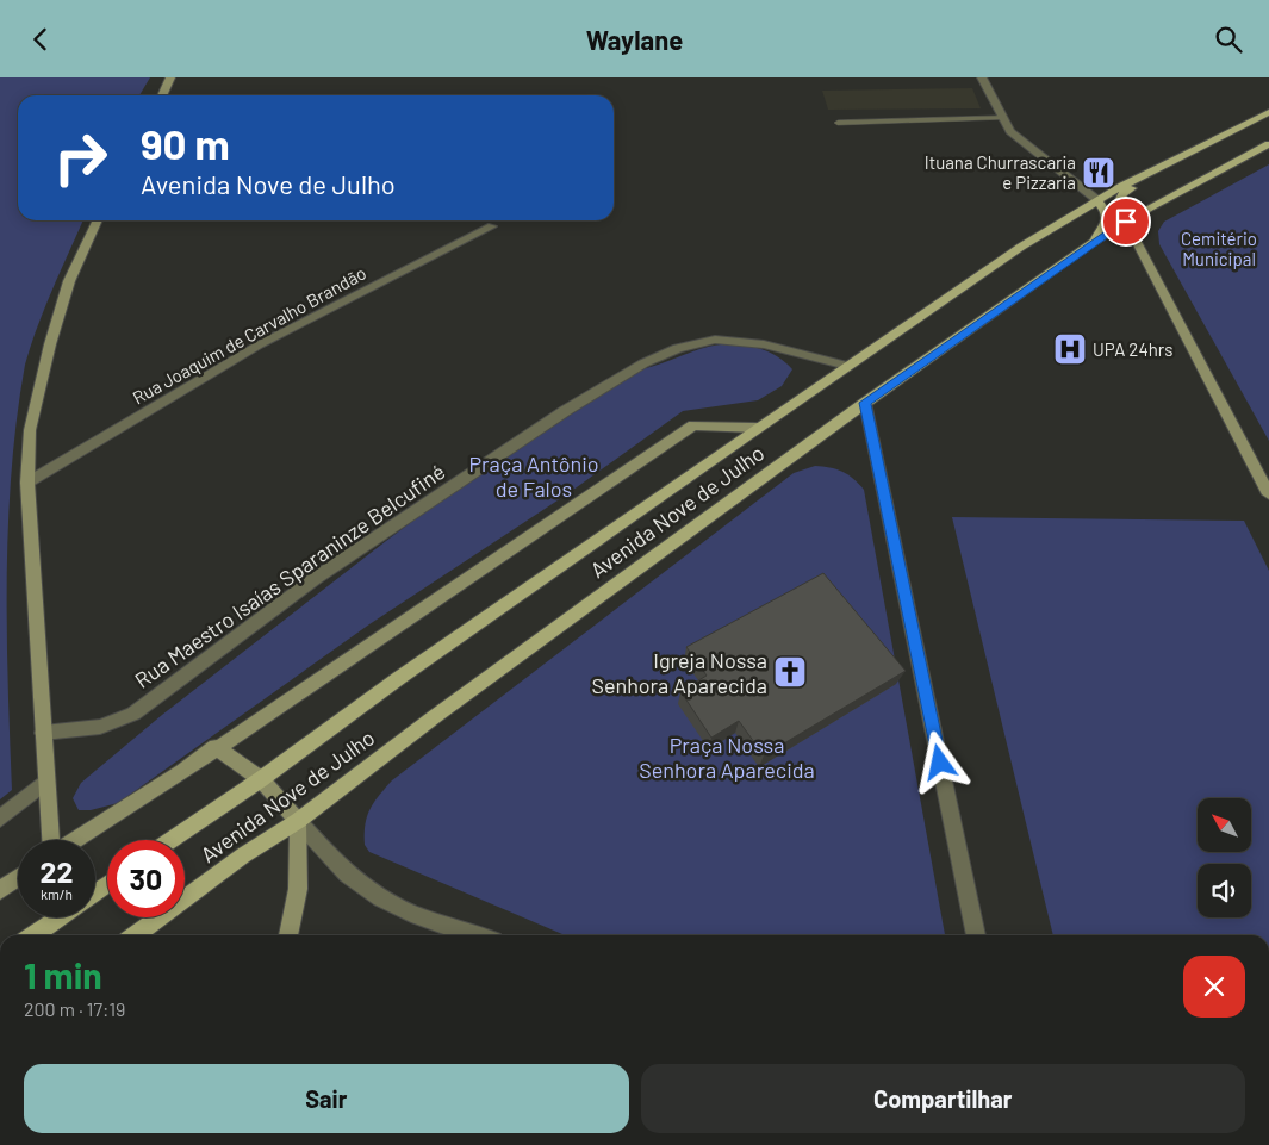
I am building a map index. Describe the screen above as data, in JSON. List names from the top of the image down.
{
  "streets": {
    "main road": ["Avenida Nove de Julho"],
    "street": ["Rua Joaquim de Carvalho Brandão", "Rua Maestro Isaías Sparaninze Belcufiné"]
  },
  "crossings": [
    ["Avenida Nove de Julho", "Rua Maestro Isaías Sparaninze Belcufiné"]
  ],
  "parks": ["Cemitério Municipal", "Praça Antônio de Falos", "Praça Nossa Senhora Aparecida"],
  "places": {
    "restaurant": ["Ituana Churrascaria e Pizzaria"],
    "hospital": ["UPA 24hrs"],
    "church": ["Igreja Nossa Senhora Aparecida"]
  },
  "north": "top left",
  "page": {
    "header": "Waylane",
    "turn": ["90 m", "Avenida Nove de Julho"],
    "speed": "22 km/h",
    "limit": "30",
    "heading": ["1 min", "200 m · 17:19"],
    "buttons": ["Sair", "Compartilhar"]
  }
}
